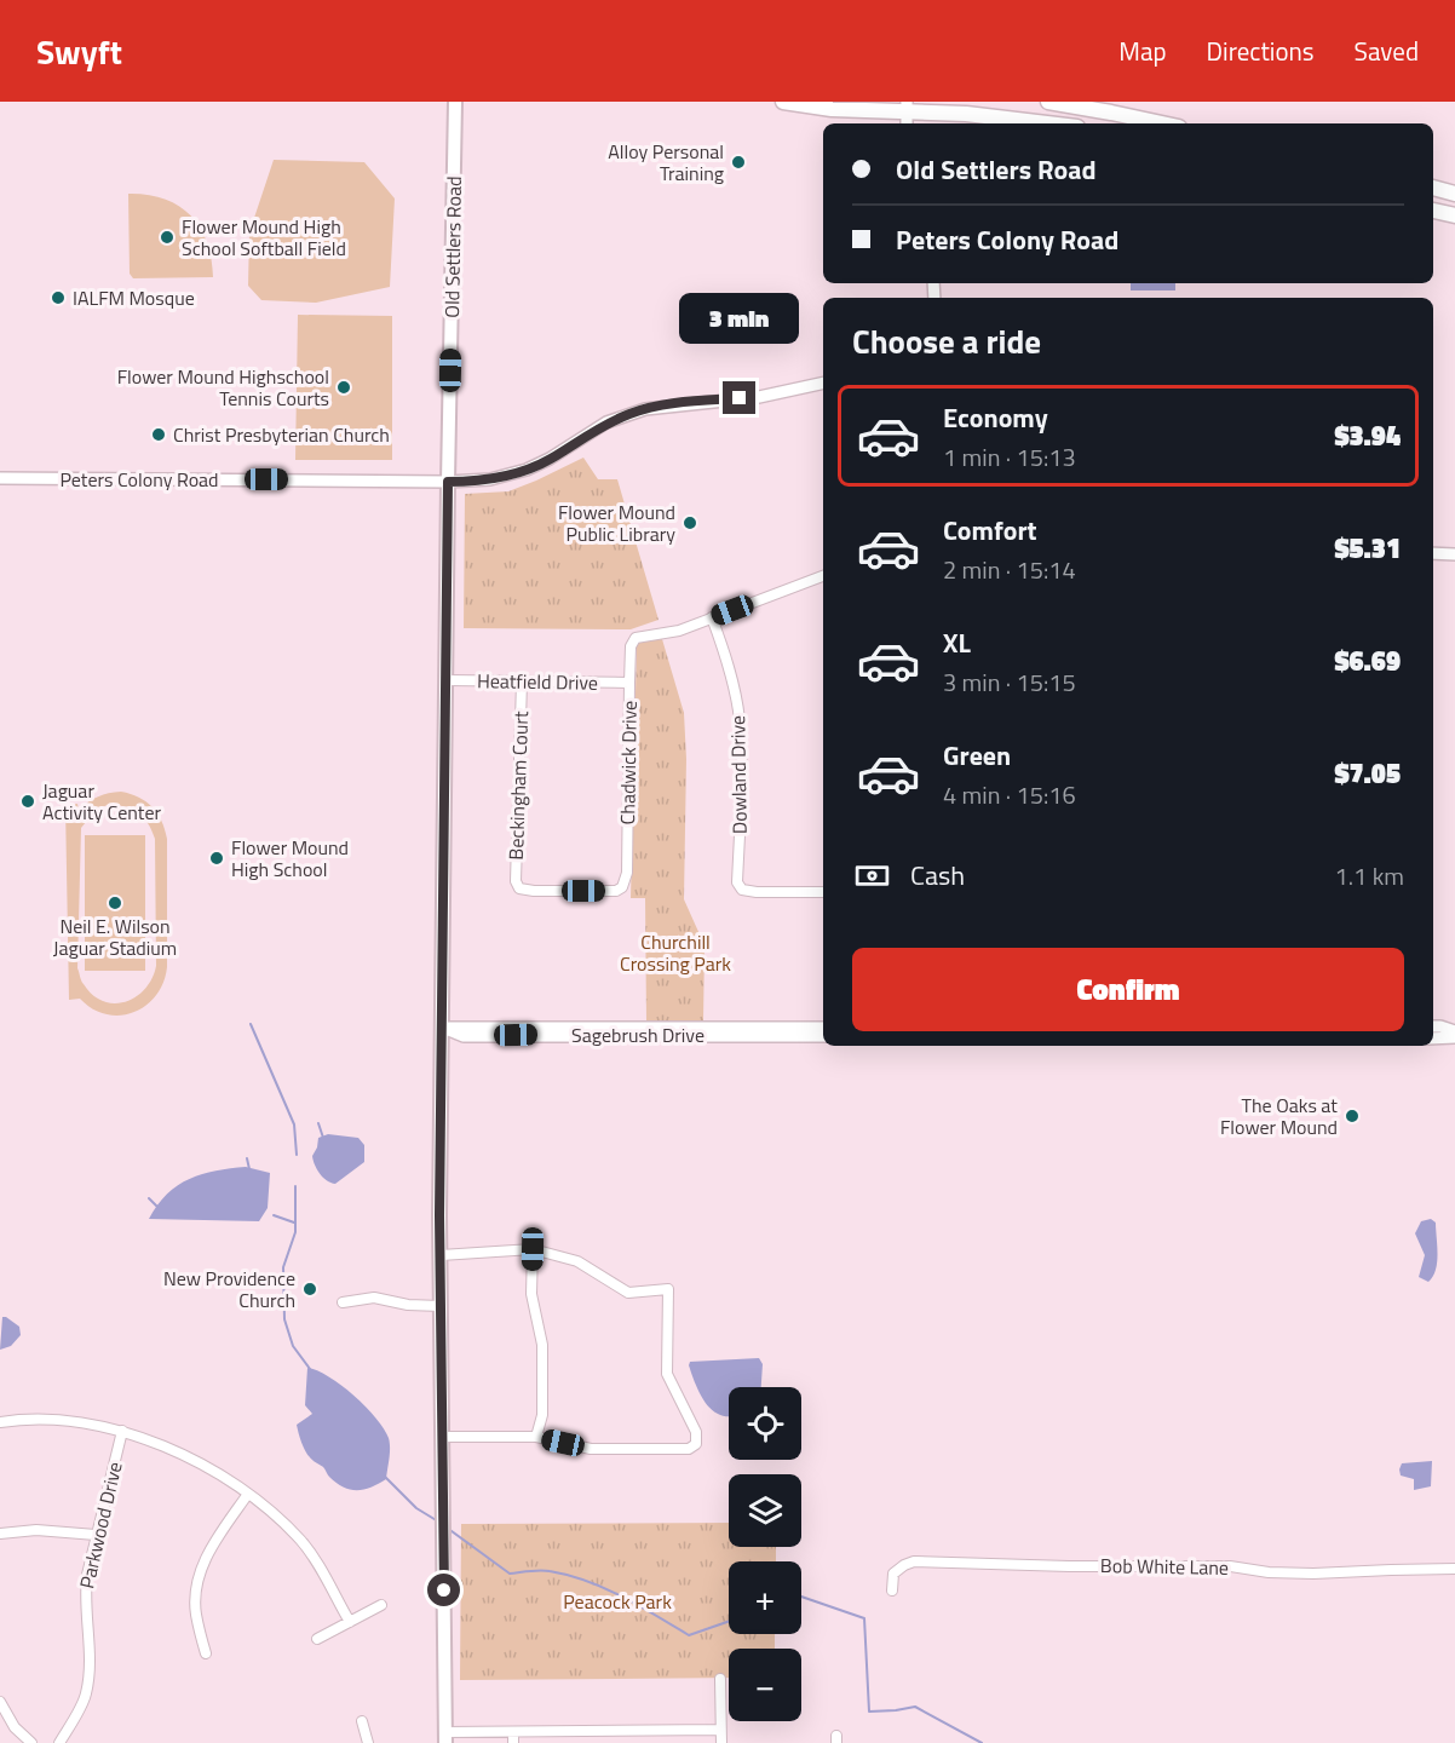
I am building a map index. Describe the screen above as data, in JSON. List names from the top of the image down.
{
  "streets": {
    "main road": ["Old Settlers Road"],
    "street": [
      "Peters Colony Road",
      "Heatfield Drive",
      "Chadwick Drive",
      "Dowland Drive",
      "Beckingham Court",
      "Sagebrush Drive",
      "Parkwood Drive",
      "Bob White Lane"
    ]
  },
  "crossings": [
    ["Old Settlers Road", "Peters Colony Road"],
    ["Old Settlers Road", "Heatfield Drive"],
    ["Old Settlers Road", "Sagebrush Drive"],
    ["Heatfield Drive", "Chadwick Drive"],
    ["Heatfield Drive", "Beckingham Court"],
    ["Chadwick Drive", "Dowland Drive"],
    ["Chadwick Drive", "Beckingham Court"]
  ],
  "parks": ["Churchill Crossing Park", "Peacock Park"],
  "places": [
    "Alloy Personal Training",
    "Flower Mound High School Softball Field",
    "IALFM Mosque",
    "Flower Mound Highschool Tennis Courts",
    "Christ Presbyterian Church",
    "Flower Mound Public Library",
    "Jaguar Activity Center",
    "Flower Mound High School",
    "Neil E. Wilson Jaguar Stadium",
    "The Oaks at Flower Mound",
    "New Providence Church"
  ],
  "page": {
    "header": "Swyft",
    "nav": ["Map", "Directions", "Saved"],
    "banner": ["Old Settlers Road", "Peters Colony Road"],
    "bubble": "3 min",
    "heading": "Choose a ride",
    "list": [
      {
        "name": "Economy",
        "note": "1 min · 15:13",
        "value": "$3.94"
      },
      {
        "name": "Comfort",
        "note": "2 min · 15:14",
        "value": "$5.31"
      },
      {
        "name": "XL",
        "note": "3 min · 15:15",
        "value": "$6.69"
      },
      {
        "name": "Green",
        "note": "4 min · 15:16",
        "value": "$7.05"
      }
    ],
    "pay": ["Cash", "1.1 km"],
    "buttons": "Confirm",
    "map_buttons": ["+", "−"]
  }
}
